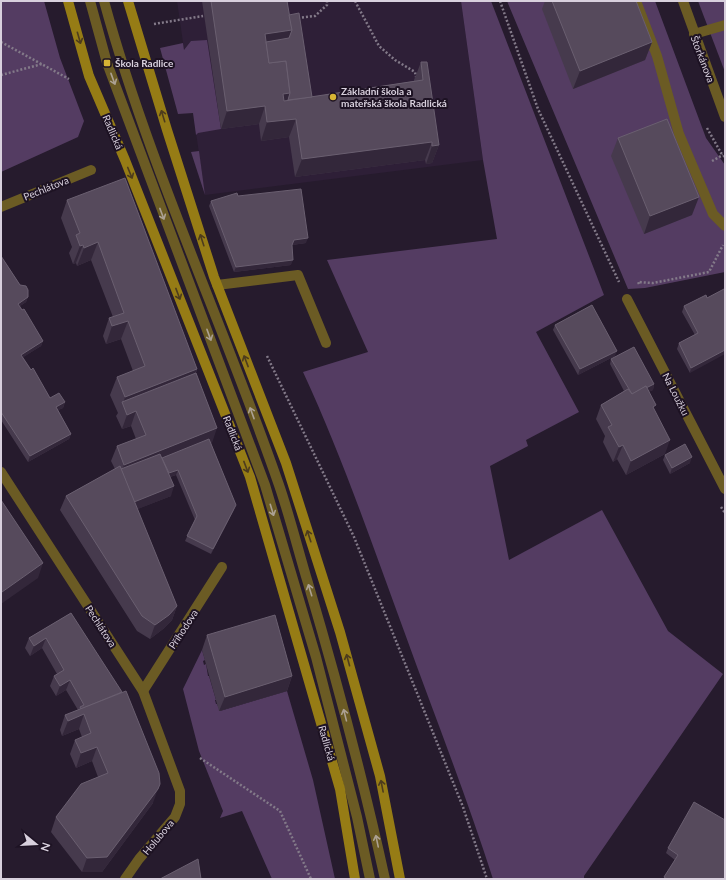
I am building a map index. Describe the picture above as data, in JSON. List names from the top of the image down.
{
  "streets": {
    "main road": ["Radlická"],
    "street": [
      "Štorkánova",
      "Pechlátova",
      "Na Loužku",
      "Příhodova",
      "Holubova"
    ]
  },
  "crossings": [
    ["Pechlátova", "Příhodova"],
    ["Pechlátova", "Holubova"]
  ],
  "places": {
    "transit": ["Škola Radlice"],
    "other": ["Základní škola a mateřská škola Radlická"]
  },
  "north": "right"
}
